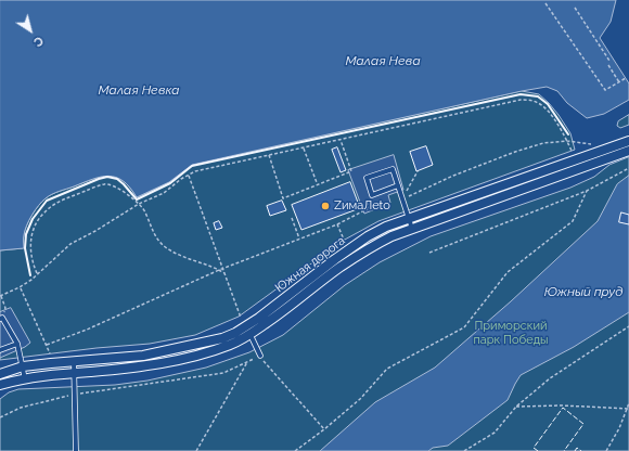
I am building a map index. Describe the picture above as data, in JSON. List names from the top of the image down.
{
  "streets": {
    "street": ["Южная дорога"]
  },
  "water": ["Малая Нева", "Малая Невка", "Южный пруд"],
  "parks": ["Приморский парк Победы"],
  "places": ["ZимаЛеtо"],
  "north": "bottom right"
}
